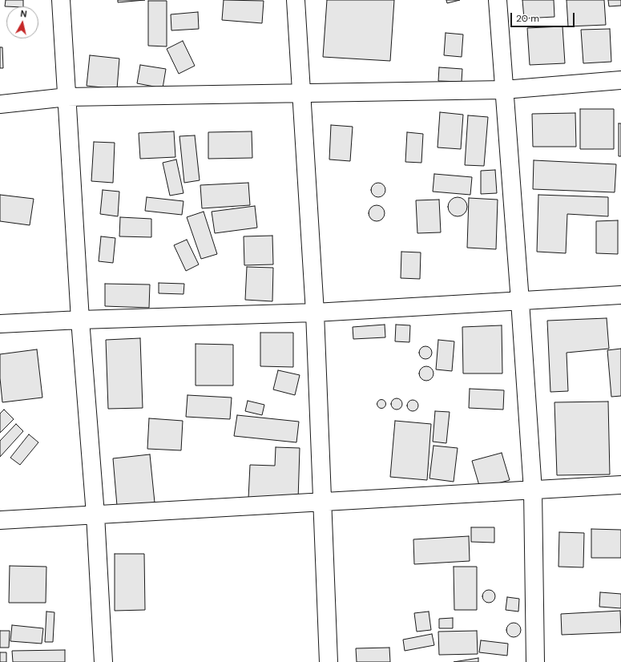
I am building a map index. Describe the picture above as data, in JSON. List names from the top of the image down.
{
  "scale_bar": "20 m",
  "north": "top"
}
